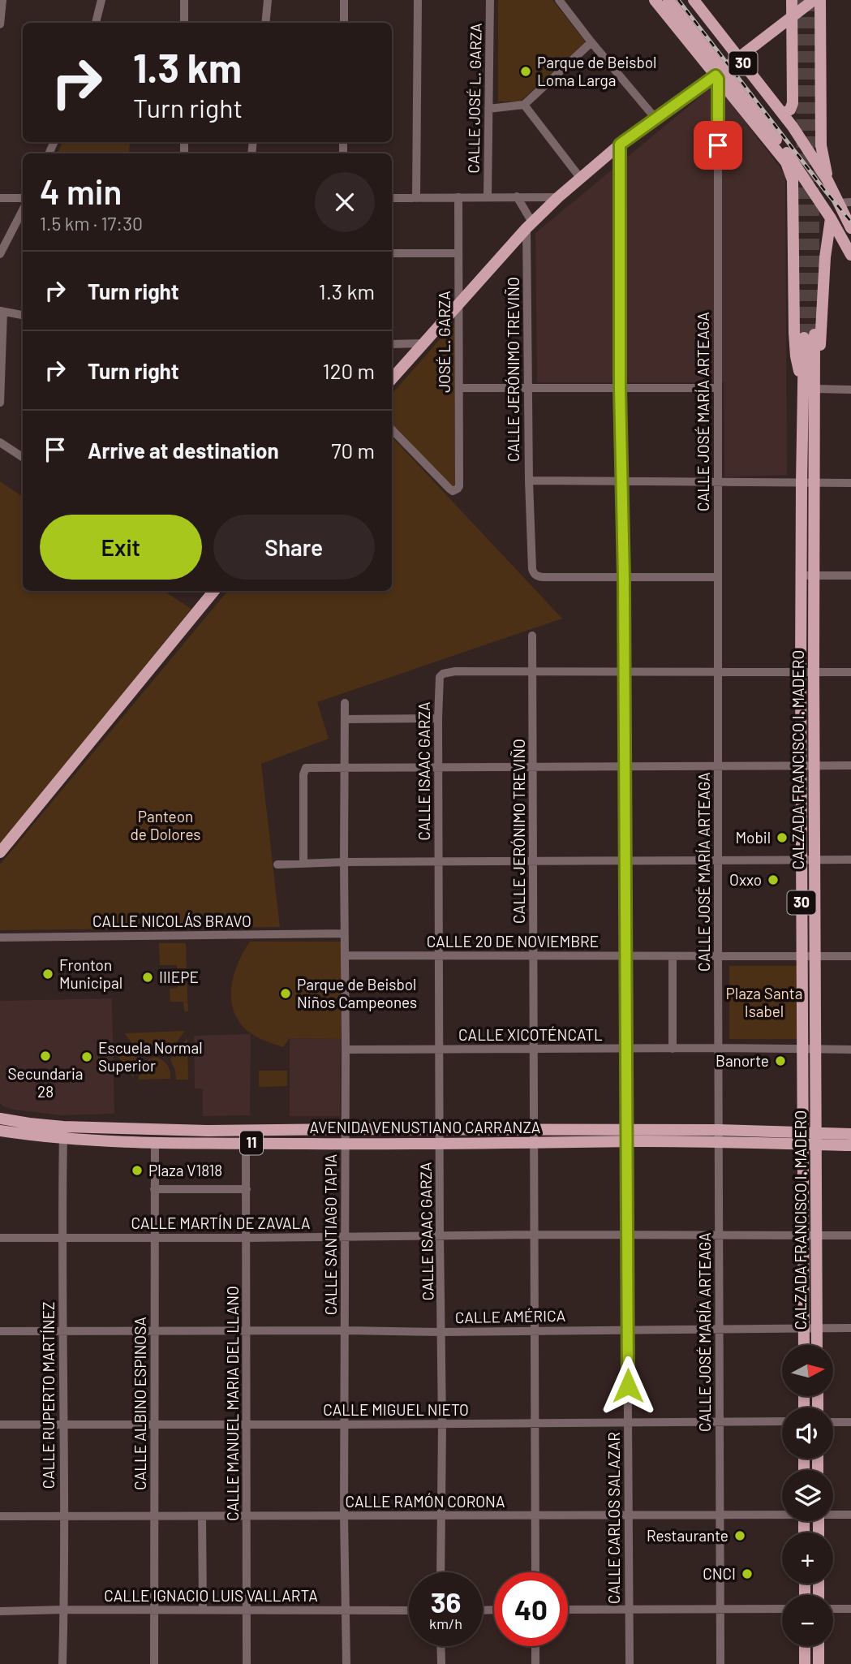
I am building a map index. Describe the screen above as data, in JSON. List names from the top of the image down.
{
  "streets": {
    "main road": [
      "30",
      "CALZADA FRANCISCO I. MADERO",
      "AVENIDA VENUSTIANO CARRANZA",
      "11"
    ],
    "street": [
      "CALLE JOSÉ L. GARZA",
      "JOSÉ L. GARZA",
      "CALLE JERÓNIMO TREVIÑO",
      "CALLE JOSÉ MARÍA ARTEAGA",
      "CALLE ISAAC GARZA",
      "CALLE NICOLÁS BRAVO",
      "CALLE 20 DE NOVIEMBRE",
      "CALLE XICOTÉNCATL",
      "CALLE MARTÍN DE ZAVALA",
      "CALLE SANTIAGO TAPIA",
      "CALLE AMÉRICA",
      "CALLE RUPERTO MARTÍNEZ",
      "CALLE ALBINO ESPINOSA",
      "CALLE MANUEL MARIA DEL LLANO",
      "CALLE MIGUEL NIETO",
      "CALLE RAMÓN CORONA",
      "CALLE CARLOS SALAZAR",
      "CALLE IGNACIO LUIS VALLARTA"
    ]
  },
  "crossings": [
    ["30", "CALLE JOSÉ MARÍA ARTEAGA"],
    ["CALLE JERÓNIMO TREVIÑO", "CALLE ISAAC GARZA"],
    ["CALLE JERÓNIMO TREVIÑO", "CALLE 20 DE NOVIEMBRE"],
    ["CALLE JERÓNIMO TREVIÑO", "CALLE XICOTÉNCATL"],
    ["CALLE JERÓNIMO TREVIÑO", "AVENIDA VENUSTIANO CARRANZA"],
    ["CALLE JERÓNIMO TREVIÑO", "CALLE MARTÍN DE ZAVALA"],
    ["CALLE JERÓNIMO TREVIÑO", "CALLE AMÉRICA"],
    ["CALLE JERÓNIMO TREVIÑO", "CALLE MIGUEL NIETO"],
    ["CALLE JERÓNIMO TREVIÑO", "CALLE RAMÓN CORONA"],
    ["CALLE JERÓNIMO TREVIÑO", "CALLE CARLOS SALAZAR"],
    ["CALLE JOSÉ MARÍA ARTEAGA", "CALLE 20 DE NOVIEMBRE"],
    ["CALLE JOSÉ MARÍA ARTEAGA", "CALLE XICOTÉNCATL"],
    ["CALLE JOSÉ MARÍA ARTEAGA", "AVENIDA VENUSTIANO CARRANZA"],
    ["CALLE JOSÉ MARÍA ARTEAGA", "CALLE MARTÍN DE ZAVALA"],
    ["CALLE JOSÉ MARÍA ARTEAGA", "CALLE AMÉRICA"],
    ["CALLE JOSÉ MARÍA ARTEAGA", "CALLE MIGUEL NIETO"],
    ["CALLE JOSÉ MARÍA ARTEAGA", "CALLE RAMÓN CORONA"],
    ["CALZADA FRANCISCO I. MADERO", "CALLE 20 DE NOVIEMBRE"],
    ["CALZADA FRANCISCO I. MADERO", "CALLE XICOTÉNCATL"],
    ["CALZADA FRANCISCO I. MADERO", "AVENIDA VENUSTIANO CARRANZA"],
    ["CALZADA FRANCISCO I. MADERO", "CALLE MARTÍN DE ZAVALA"],
    ["CALZADA FRANCISCO I. MADERO", "CALLE AMÉRICA"],
    ["CALLE ISAAC GARZA", "CALLE 20 DE NOVIEMBRE"],
    ["CALLE ISAAC GARZA", "CALLE XICOTÉNCATL"],
    ["CALLE ISAAC GARZA", "AVENIDA VENUSTIANO CARRANZA"],
    ["CALLE ISAAC GARZA", "CALLE MARTÍN DE ZAVALA"],
    ["CALLE ISAAC GARZA", "CALLE AMÉRICA"],
    ["CALLE ISAAC GARZA", "CALLE MIGUEL NIETO"],
    ["CALLE ISAAC GARZA", "CALLE RAMÓN CORONA"],
    ["CALLE NICOLÁS BRAVO", "CALLE SANTIAGO TAPIA"],
    ["CALLE 20 DE NOVIEMBRE", "CALLE SANTIAGO TAPIA"],
    ["CALLE 20 DE NOVIEMBRE", "CALLE CARLOS SALAZAR"],
    ["CALLE XICOTÉNCATL", "CALLE SANTIAGO TAPIA"],
    ["CALLE XICOTÉNCATL", "CALLE CARLOS SALAZAR"],
    ["AVENIDA VENUSTIANO CARRANZA", "CALLE SANTIAGO TAPIA"],
    ["AVENIDA VENUSTIANO CARRANZA", "CALLE RUPERTO MARTÍNEZ"],
    ["AVENIDA VENUSTIANO CARRANZA", "CALLE ALBINO ESPINOSA"],
    ["AVENIDA VENUSTIANO CARRANZA", "CALLE MANUEL MARIA DEL LLANO"],
    ["AVENIDA VENUSTIANO CARRANZA", "CALLE CARLOS SALAZAR"],
    ["CALLE MARTÍN DE ZAVALA", "CALLE SANTIAGO TAPIA"],
    ["CALLE MARTÍN DE ZAVALA", "CALLE RUPERTO MARTÍNEZ"],
    ["CALLE MARTÍN DE ZAVALA", "CALLE ALBINO ESPINOSA"],
    ["CALLE MARTÍN DE ZAVALA", "CALLE MANUEL MARIA DEL LLANO"],
    ["CALLE MARTÍN DE ZAVALA", "CALLE CARLOS SALAZAR"],
    ["CALLE SANTIAGO TAPIA", "CALLE AMÉRICA"],
    ["CALLE SANTIAGO TAPIA", "CALLE MIGUEL NIETO"],
    ["CALLE SANTIAGO TAPIA", "CALLE RAMÓN CORONA"],
    ["CALLE SANTIAGO TAPIA", "CALLE IGNACIO LUIS VALLARTA"],
    ["CALLE AMÉRICA", "CALLE RUPERTO MARTÍNEZ"],
    ["CALLE AMÉRICA", "CALLE ALBINO ESPINOSA"],
    ["CALLE AMÉRICA", "CALLE MANUEL MARIA DEL LLANO"],
    ["CALLE AMÉRICA", "CALLE CARLOS SALAZAR"],
    ["CALLE RUPERTO MARTÍNEZ", "CALLE MIGUEL NIETO"],
    ["CALLE RUPERTO MARTÍNEZ", "CALLE RAMÓN CORONA"],
    ["CALLE RUPERTO MARTÍNEZ", "CALLE IGNACIO LUIS VALLARTA"],
    ["CALLE ALBINO ESPINOSA", "CALLE MIGUEL NIETO"],
    ["CALLE ALBINO ESPINOSA", "CALLE RAMÓN CORONA"],
    ["CALLE ALBINO ESPINOSA", "CALLE IGNACIO LUIS VALLARTA"],
    ["CALLE MANUEL MARIA DEL LLANO", "CALLE MIGUEL NIETO"],
    ["CALLE MANUEL MARIA DEL LLANO", "CALLE RAMÓN CORONA"],
    ["CALLE MANUEL MARIA DEL LLANO", "CALLE IGNACIO LUIS VALLARTA"],
    ["CALLE MIGUEL NIETO", "CALLE CARLOS SALAZAR"],
    ["CALLE RAMÓN CORONA", "CALLE CARLOS SALAZAR"]
  ],
  "parks": ["Panteon de Dolores", "Plaza Santa Isabel"],
  "places": [
    "Parque de Beisbol Loma Larga",
    "Mobil",
    "Oxxo",
    "Fronton Municipal",
    "IIIEPE",
    "Parque de Beisbol Niños Campeones",
    "Secundaria 28",
    "Escuela Normal Superior",
    "Banorte",
    "Plaza V1818",
    "Restaurante",
    "CNCI"
  ],
  "north": "right",
  "page": {
    "turn": ["1.3 km", "Turn right"],
    "heading": ["4 min", "1.5 km · 17:30"],
    "list": [
      {
        "name": "Turn right",
        "value": "1.3 km"
      },
      {
        "name": "Turn right",
        "value": "120 m"
      },
      {
        "name": "Arrive at destination",
        "value": "70 m"
      }
    ],
    "buttons": ["Exit", "Share"],
    "map_buttons": ["+", "−"],
    "speed": "36 km/h",
    "limit": "40"
  }
}
